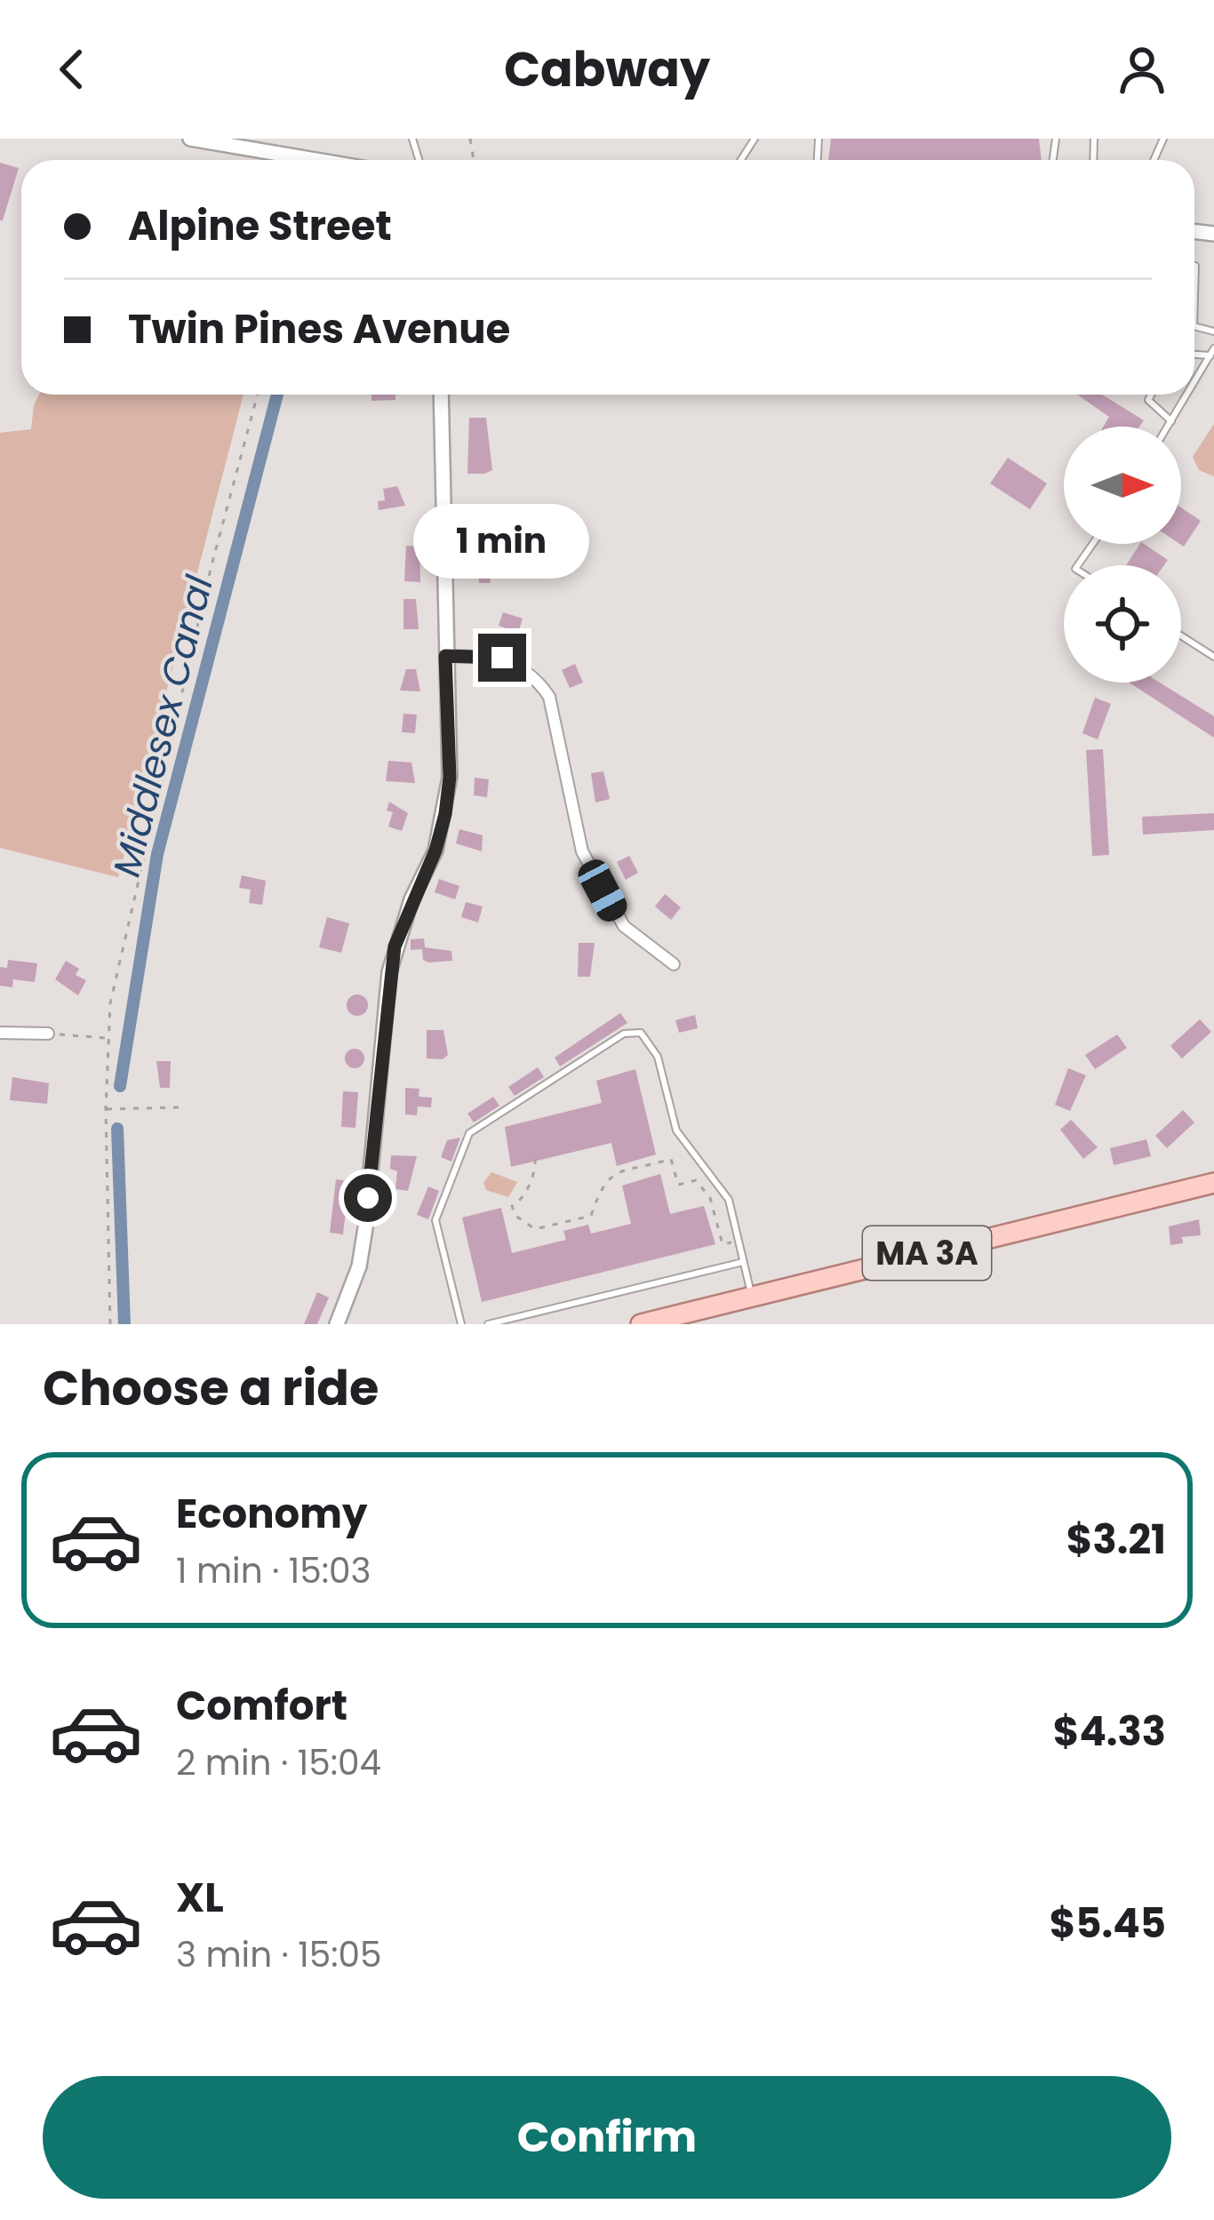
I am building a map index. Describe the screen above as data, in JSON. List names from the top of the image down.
{
  "streets": {
    "main road": ["MA 3A"]
  },
  "water": ["Middlesex Canal"],
  "north": "right",
  "page": {
    "header": "Cabway",
    "banner": ["Alpine Street", "Twin Pines Avenue"],
    "bubble": "1 min",
    "heading": "Choose a ride",
    "list": [
      {
        "name": "Economy",
        "note": "1 min · 15:03",
        "value": "$3.21"
      },
      {
        "name": "Comfort",
        "note": "2 min · 15:04",
        "value": "$4.33"
      },
      {
        "name": "XL",
        "note": "3 min · 15:05",
        "value": "$5.45"
      }
    ],
    "buttons": "Confirm"
  }
}
